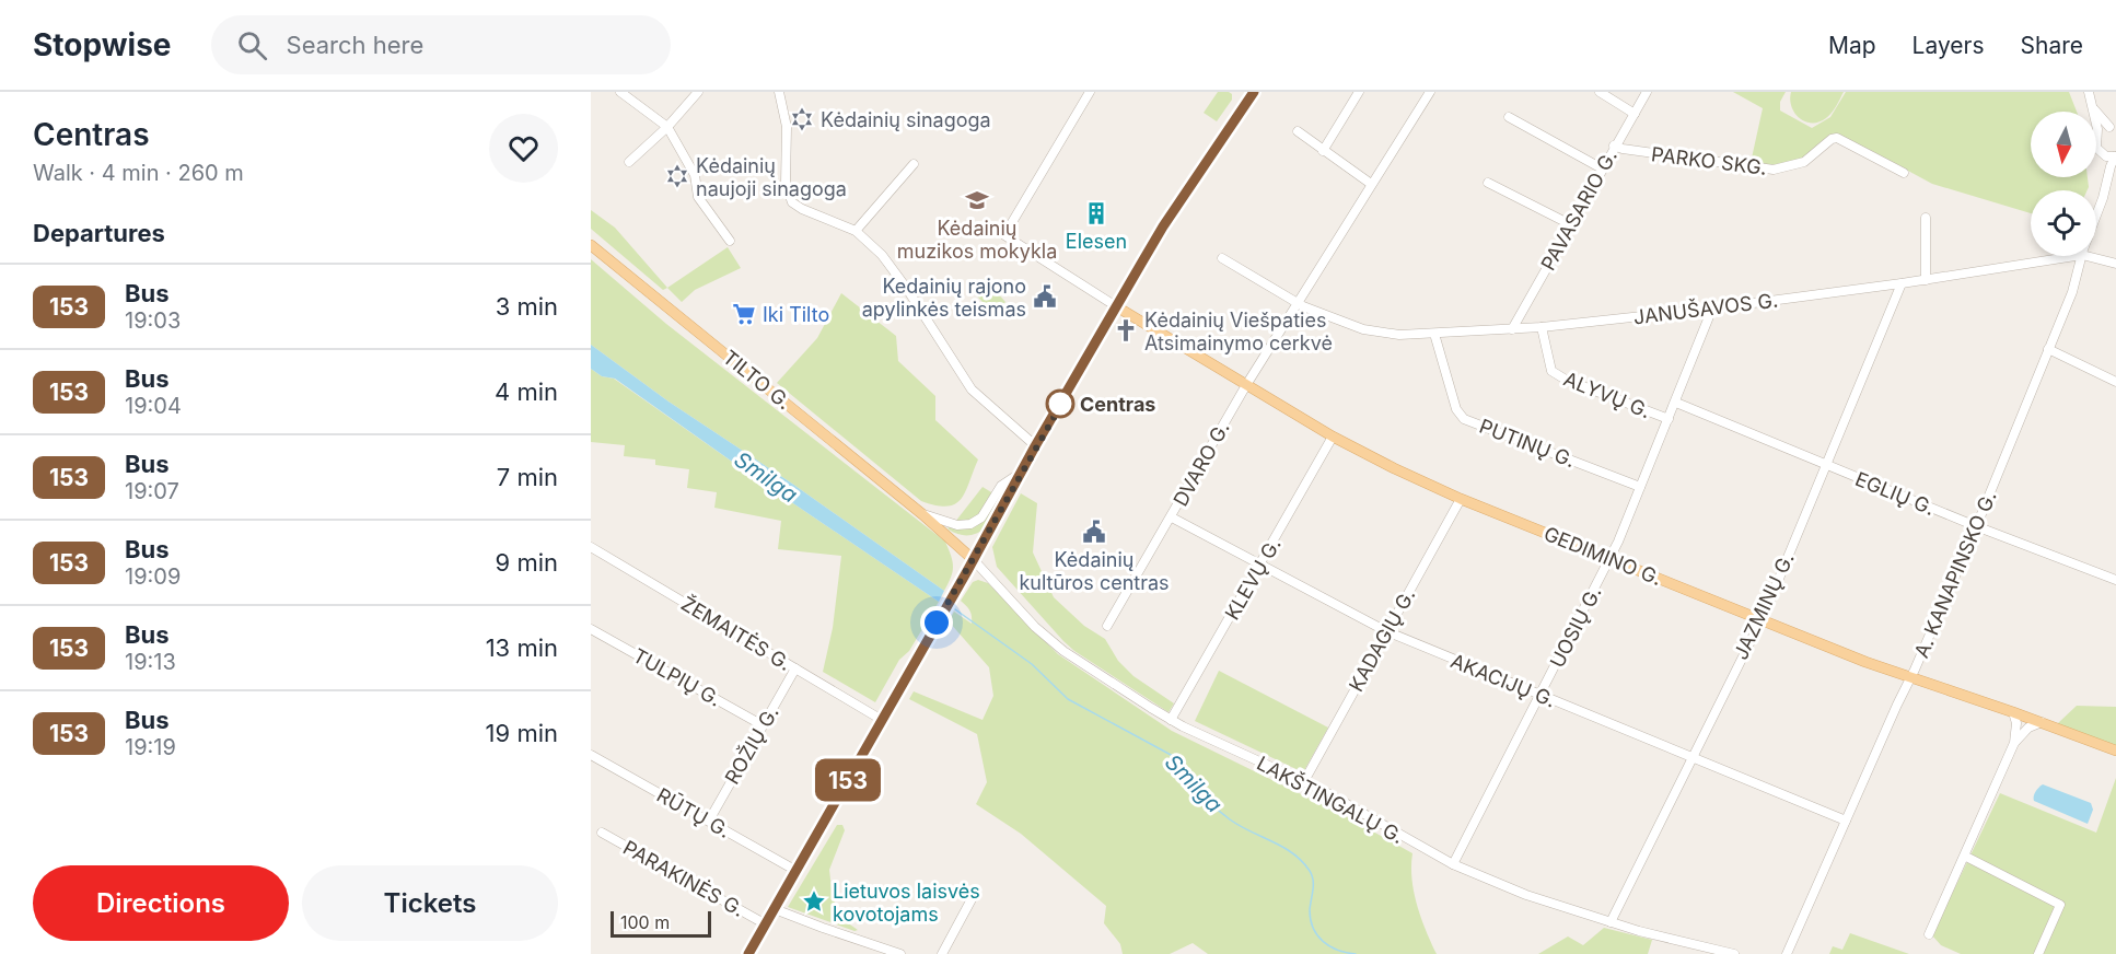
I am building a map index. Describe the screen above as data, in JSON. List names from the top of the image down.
{
  "streets": {
    "main road": ["TILTO G.", "GEDIMINO G."],
    "street": [
      "PARKO SKG.",
      "PAVASARIO G.",
      "JANUŠAVOS G.",
      "ALYVŲ G.",
      "PUTINŲ G.",
      "DVARO G.",
      "EGLIŲ G.",
      "A. KANAPINSKO G.",
      "KLEVŲ G.",
      "JAZMINŲ G.",
      "UOSIŲ G.",
      "ŽEMAITĖS G.",
      "KADAGIŲ G.",
      "TULPIŲ G.",
      "AKACIJŲ G.",
      "ROŽIŲ G.",
      "LAKŠTINGALŲ G.",
      "RŪTŲ G.",
      "PARAKINĖS G."
    ]
  },
  "crossings": [
    ["PARKO SKG.", "PAVASARIO G."],
    ["PAVASARIO G.", "JANUŠAVOS G."],
    ["JANUŠAVOS G.", "ALYVŲ G."],
    ["JANUŠAVOS G.", "PUTINŲ G."],
    ["JANUŠAVOS G.", "DVARO G."],
    ["JANUŠAVOS G.", "JAZMINŲ G."],
    ["JANUŠAVOS G.", "UOSIŲ G."],
    ["TILTO G.", "LAKŠTINGALŲ G."],
    ["ALYVŲ G.", "UOSIŲ G."],
    ["PUTINŲ G.", "UOSIŲ G."],
    ["DVARO G.", "GEDIMINO G."],
    ["DVARO G.", "AKACIJŲ G."],
    ["EGLIŲ G.", "A. KANAPINSKO G."],
    ["EGLIŲ G.", "JAZMINŲ G."],
    ["EGLIŲ G.", "UOSIŲ G."],
    ["GEDIMINO G.", "A. KANAPINSKO G."],
    ["GEDIMINO G.", "KLEVŲ G."],
    ["GEDIMINO G.", "JAZMINŲ G."],
    ["GEDIMINO G.", "UOSIŲ G."],
    ["GEDIMINO G.", "KADAGIŲ G."],
    ["A. KANAPINSKO G.", "AKACIJŲ G."],
    ["KLEVŲ G.", "AKACIJŲ G."],
    ["KLEVŲ G.", "LAKŠTINGALŲ G."],
    ["JAZMINŲ G.", "AKACIJŲ G."],
    ["JAZMINŲ G.", "LAKŠTINGALŲ G."],
    ["UOSIŲ G.", "AKACIJŲ G."],
    ["UOSIŲ G.", "LAKŠTINGALŲ G."],
    ["ŽEMAITĖS G.", "ROŽIŲ G."],
    ["KADAGIŲ G.", "AKACIJŲ G."],
    ["KADAGIŲ G.", "LAKŠTINGALŲ G."],
    ["TULPIŲ G.", "ROŽIŲ G."],
    ["ROŽIŲ G.", "RŪTŲ G."]
  ],
  "water": ["Smilga"],
  "places": {
    "synagogue": ["Kėdainių sinagoga", "Kėdainių naujoji sinagoga"],
    "school or university": ["Kėdainių muzikos mokykla"],
    "building": ["Elesen"],
    "public building": ["Kedainių rajono apylinkės teismas", "Kėdainių kultūros centras"],
    "supermarket": ["Iki Tilto"],
    "church": ["Kėdainių Viešpaties Atsimainymo cerkvė"],
    "other": ["Centras"],
    "place": ["Lietuvos laisvės kovotojams"]
  },
  "lines": ["bus line 153"],
  "scale_bar": "100 m",
  "north": "bottom",
  "page": {
    "header": "Stopwise",
    "search": "Search here",
    "nav": ["Map", "Layers", "Share"],
    "heading": [
      ["Centras", "Walk · 4 min · 260 m"],
      "Departures"
    ],
    "on_map": "153",
    "list": [
      {
        "mark": "153",
        "name": "Bus",
        "note": "19:03",
        "value": "3 min"
      },
      {
        "mark": "153",
        "name": "Bus",
        "note": "19:04",
        "value": "4 min"
      },
      {
        "mark": "153",
        "name": "Bus",
        "note": "19:07",
        "value": "7 min"
      },
      {
        "mark": "153",
        "name": "Bus",
        "note": "19:09",
        "value": "9 min"
      },
      {
        "mark": "153",
        "name": "Bus",
        "note": "19:13",
        "value": "13 min"
      },
      {
        "mark": "153",
        "name": "Bus",
        "note": "19:19",
        "value": "19 min"
      }
    ],
    "buttons": ["Directions", "Tickets"],
    "scale": "100 m"
  }
}
